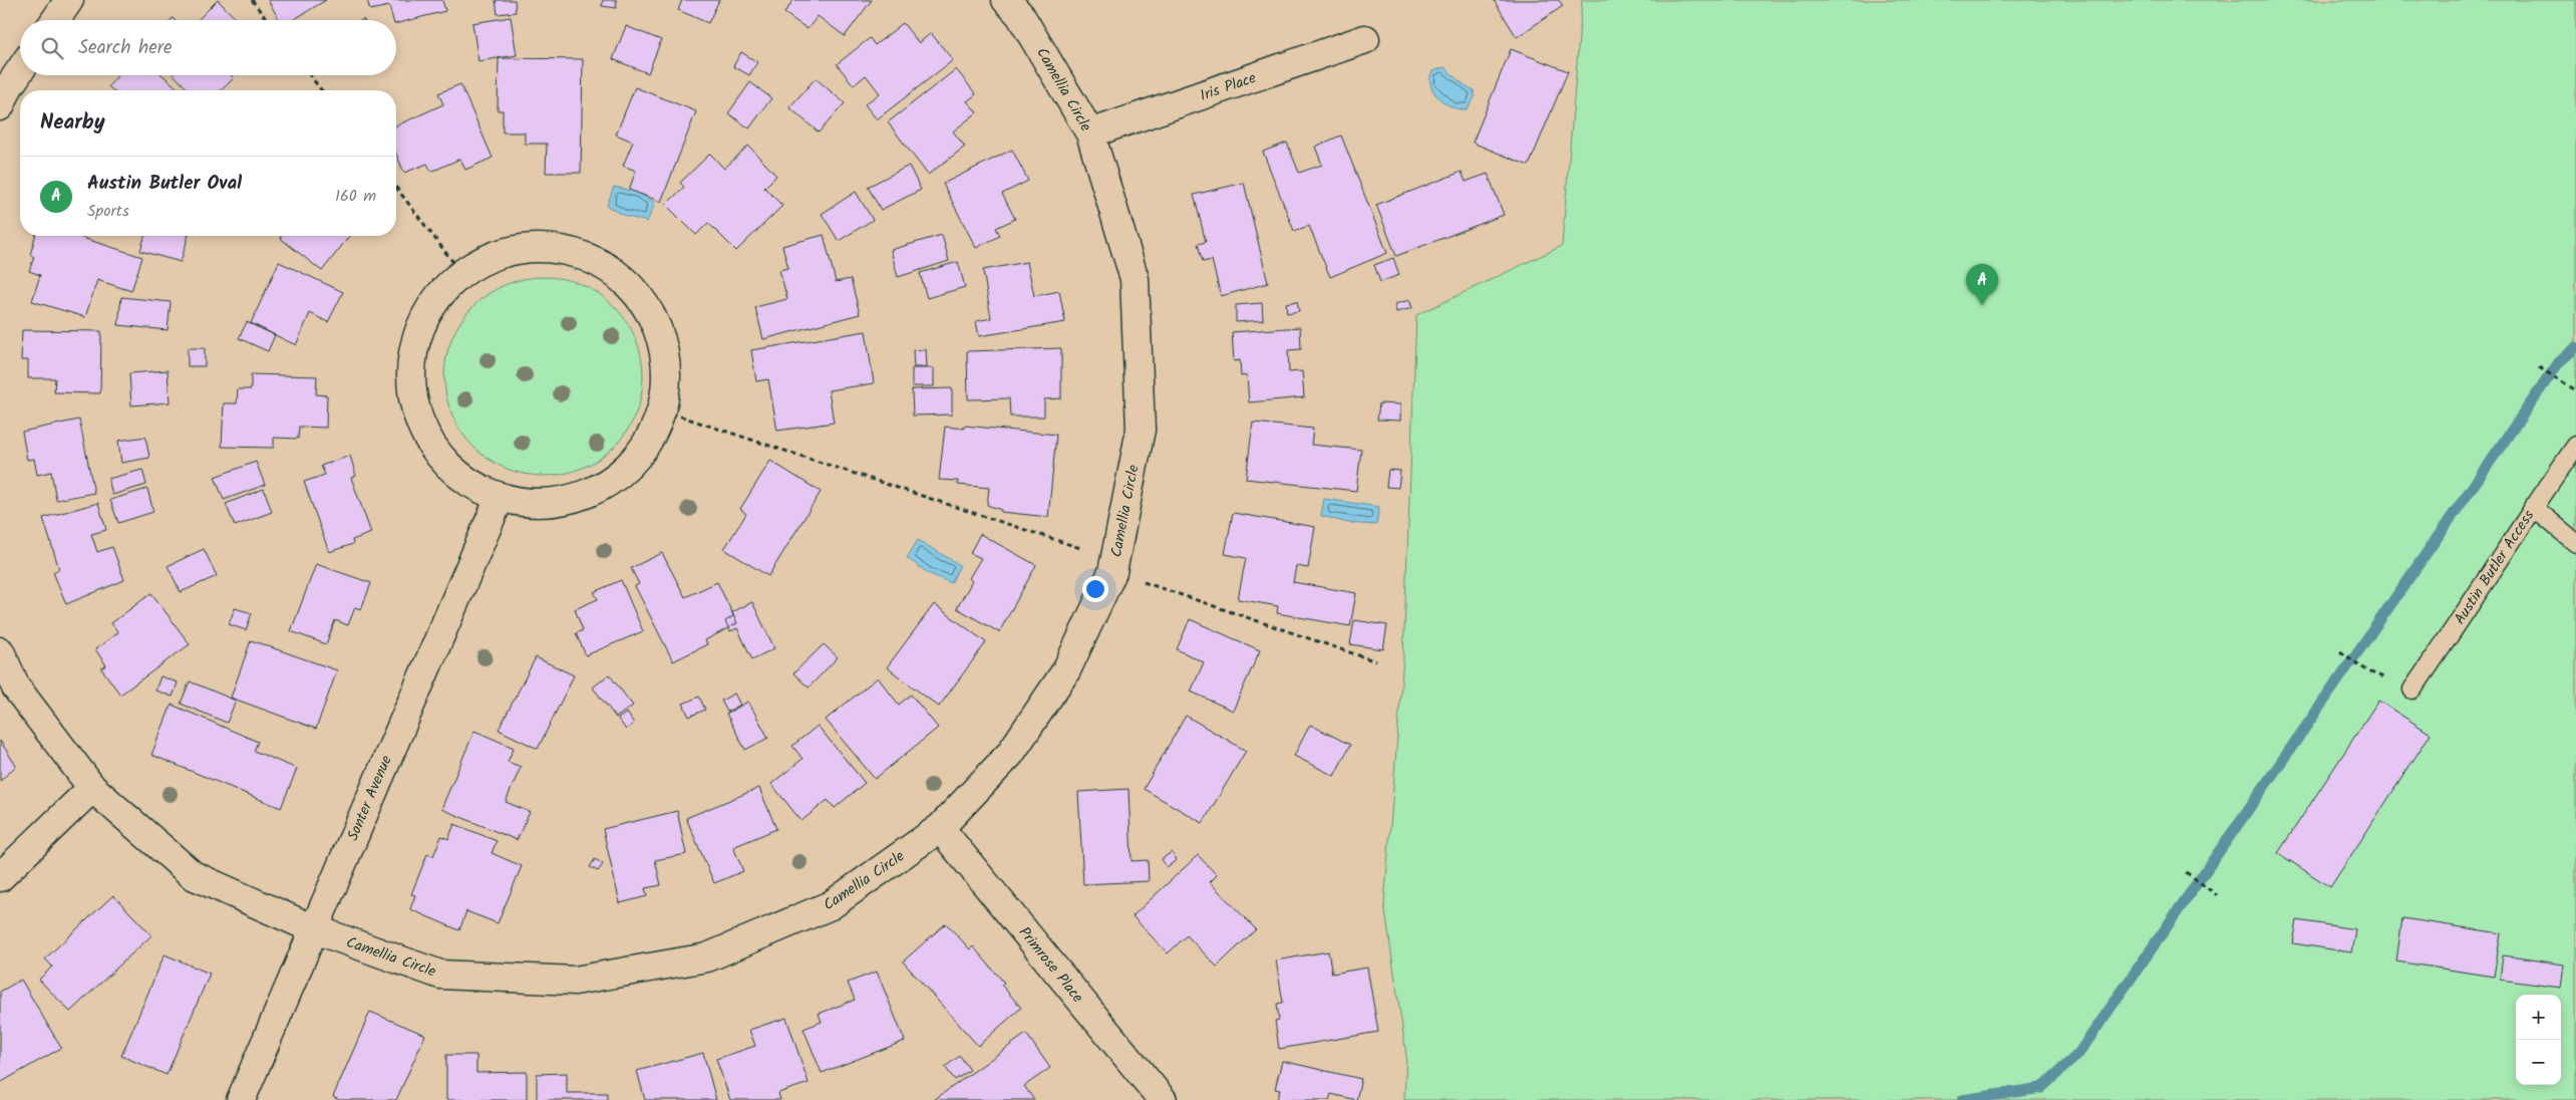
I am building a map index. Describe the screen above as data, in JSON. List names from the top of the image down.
{
  "streets": {
    "street": [
      "Iris Place",
      "Camellia Circle",
      "Sonter Avenue",
      "Primrose Place"
    ],
    "lane": ["Austin Butler Access"]
  },
  "crossings": [
    ["Iris Place", "Camellia Circle"],
    ["Camellia Circle", "Sonter Avenue"],
    ["Camellia Circle", "Primrose Place"]
  ],
  "page": {
    "search": "Search here",
    "heading": "Nearby",
    "list": [
      {
        "mark": "A",
        "name": "Austin Butler Oval",
        "note": "Sports",
        "value": "160 m"
      }
    ],
    "pins": "A",
    "map_buttons": ["+", "−"]
  }
}
